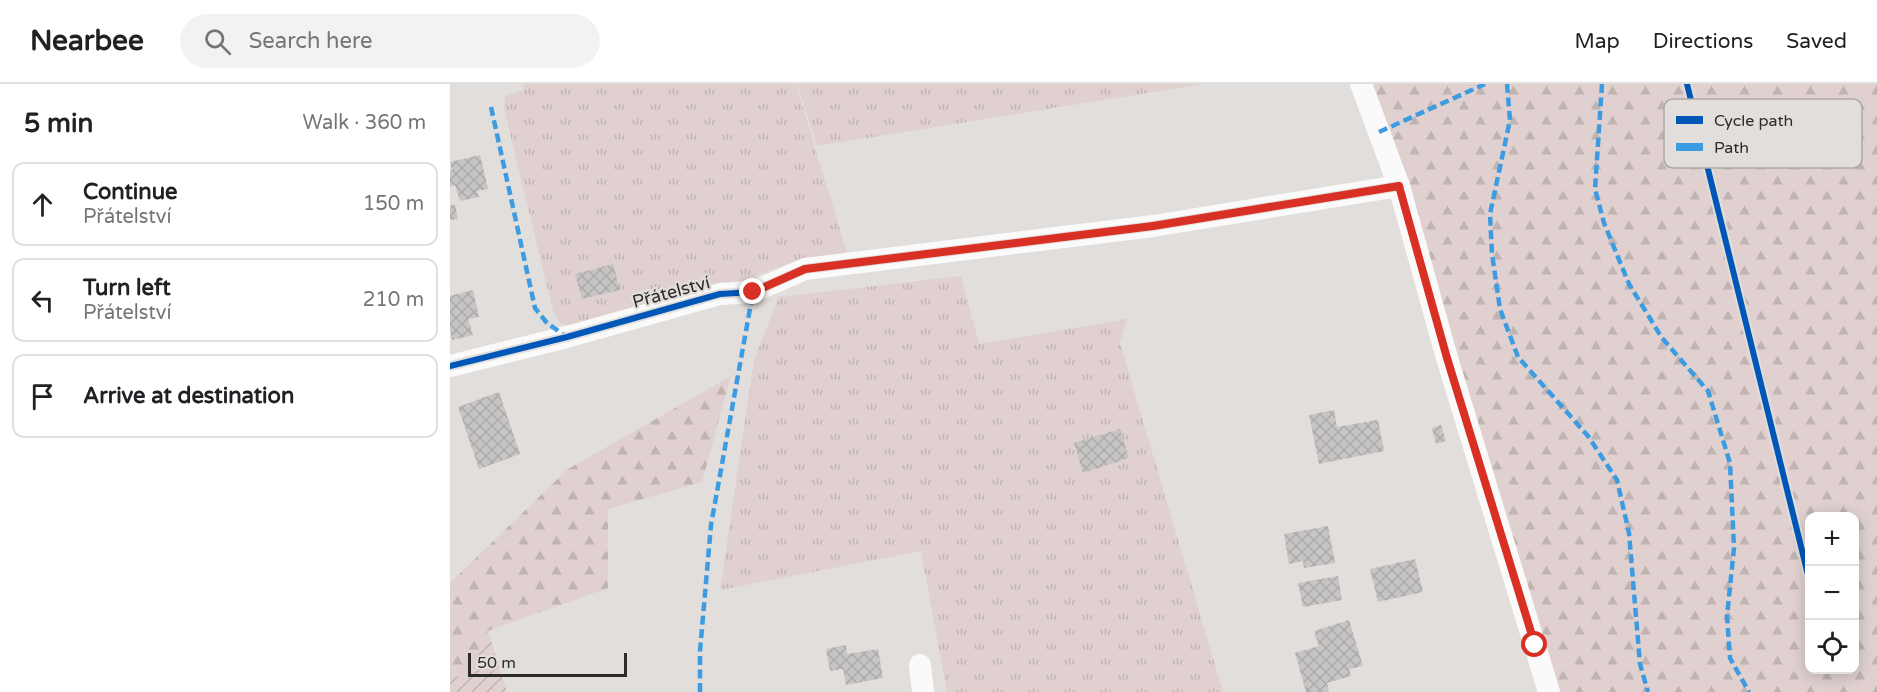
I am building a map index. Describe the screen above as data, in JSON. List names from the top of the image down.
{
  "streets": {
    "street": ["Přátelství"]
  },
  "legend": ["Cycle path", "Path"],
  "scale_bar": "50 m",
  "page": {
    "header": "Nearbee",
    "search": "Search here",
    "nav": ["Map", "Directions", "Saved"],
    "heading": ["5 min", "Walk · 360 m"],
    "list": [
      ["Continue", "Přátelství", "150 m"],
      ["Turn left", "Přátelství", "210 m"],
      "Arrive at destination"
    ],
    "map_buttons": ["+", "−"],
    "scale": "50 m"
  }
}
